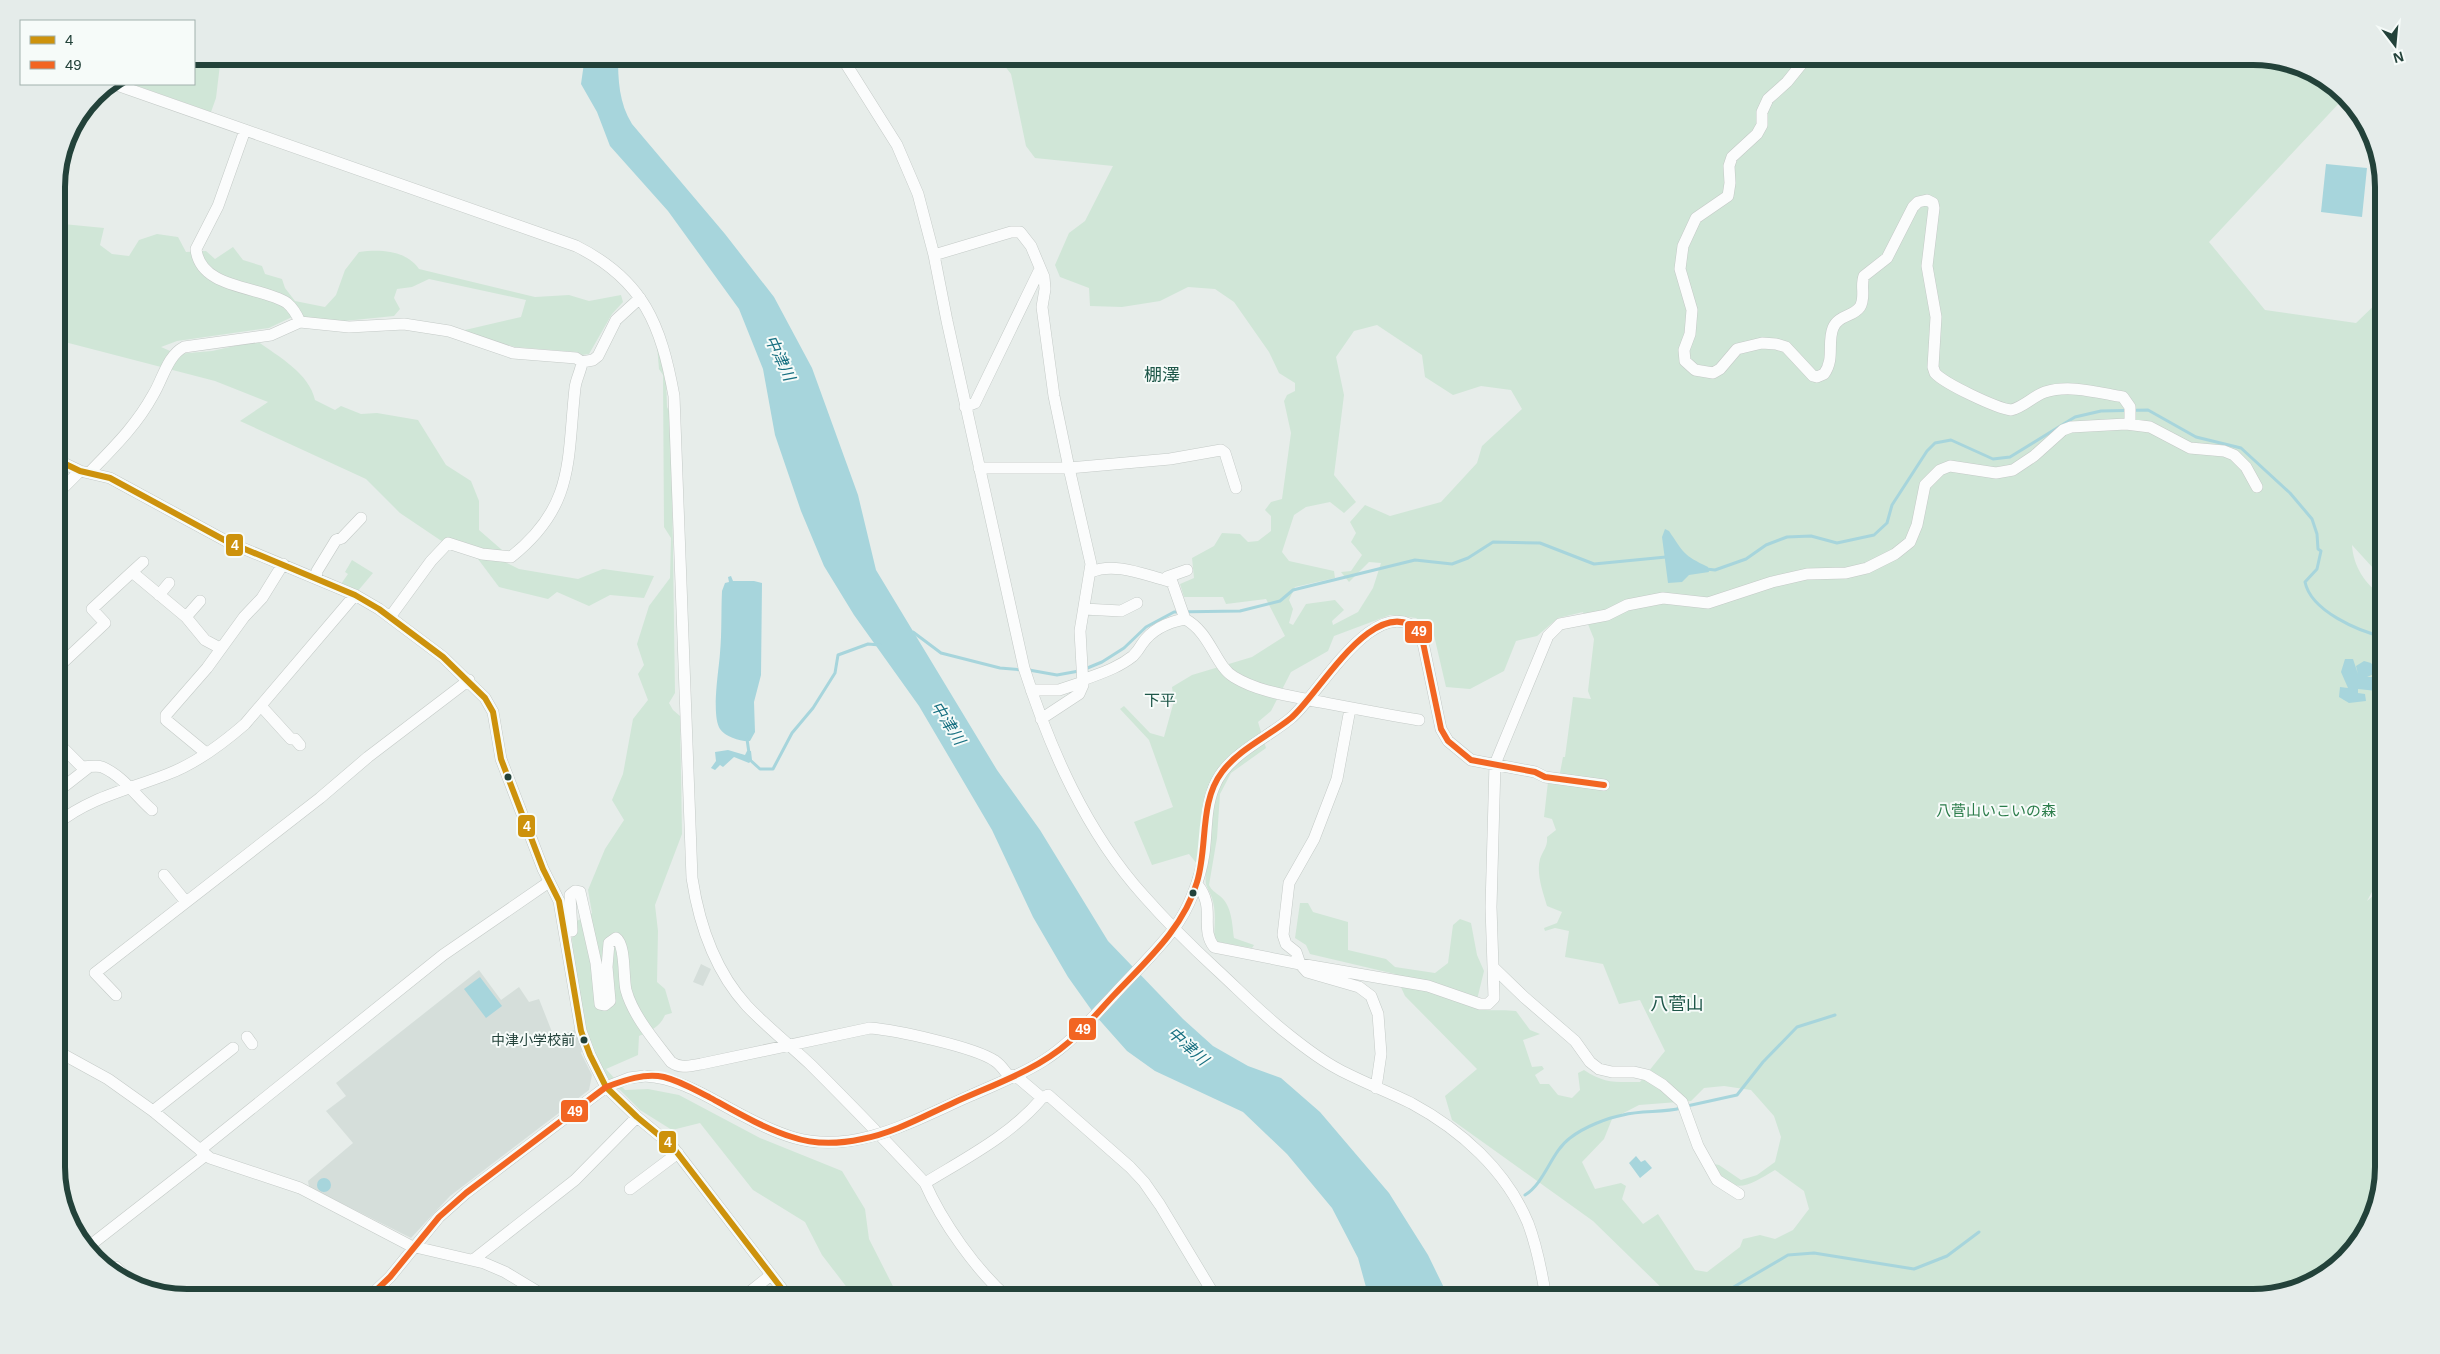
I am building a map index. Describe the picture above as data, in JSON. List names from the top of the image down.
{
  "districts": ["棚澤", "下平", "八菅山"],
  "water": ["中津川"],
  "parks": ["八菅山いこいの森"],
  "places": ["中津小学校前"],
  "lines": ["transit line 4", "transit line 49"],
  "legend": ["4", "49"],
  "north": "bottom"
}
